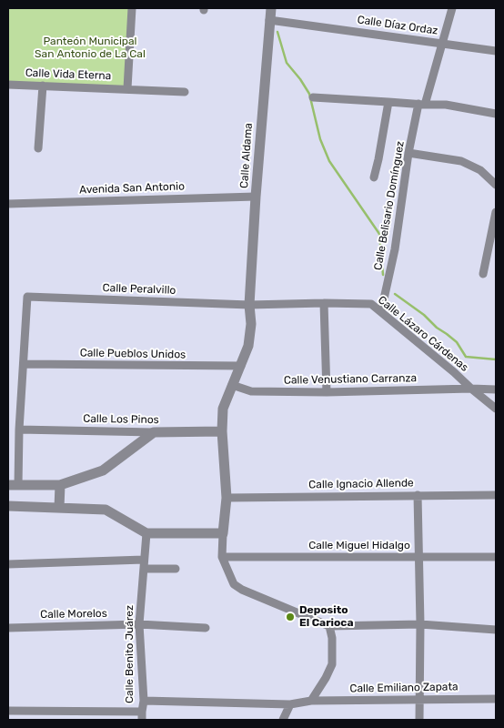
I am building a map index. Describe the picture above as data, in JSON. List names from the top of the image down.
{
  "streets": {
    "street": [
      "Calle Díaz Ordaz",
      "Calle Vida Eterna",
      "Calle Aldama",
      "Avenida San Antonio",
      "Calle Belisario Domínguez",
      "Calle Peralvillo",
      "Calle Lázaro Cárdenas",
      "Calle Pueblos Unidos",
      "Calle Venustiano Carranza",
      "Calle Los Pinos",
      "Calle Ignacio Allende",
      "Calle Miguel Hidalgo",
      "Calle Morelos",
      "Calle Benito Juárez",
      "Calle Emiliano Zapata"
    ]
  },
  "crossings": [
    ["Calle Díaz Ordaz", "Calle Aldama"],
    ["Calle Díaz Ordaz", "Calle Belisario Domínguez"],
    ["Calle Aldama", "Avenida San Antonio"],
    ["Calle Aldama", "Calle Peralvillo"],
    ["Calle Aldama", "Calle Lázaro Cárdenas"],
    ["Calle Aldama", "Calle Pueblos Unidos"],
    ["Calle Aldama", "Calle Venustiano Carranza"],
    ["Calle Aldama", "Calle Los Pinos"],
    ["Calle Aldama", "Calle Ignacio Allende"],
    ["Calle Belisario Domínguez", "Calle Lázaro Cárdenas"],
    ["Calle Peralvillo", "Calle Lázaro Cárdenas"],
    ["Calle Peralvillo", "Calle Pueblos Unidos"],
    ["Calle Lázaro Cárdenas", "Calle Venustiano Carranza"],
    ["Calle Morelos", "Calle Benito Juárez"]
  ],
  "parks": ["Panteón Municipal San Antonio de La Cal"],
  "places": ["Deposito El Carioca"]
}
